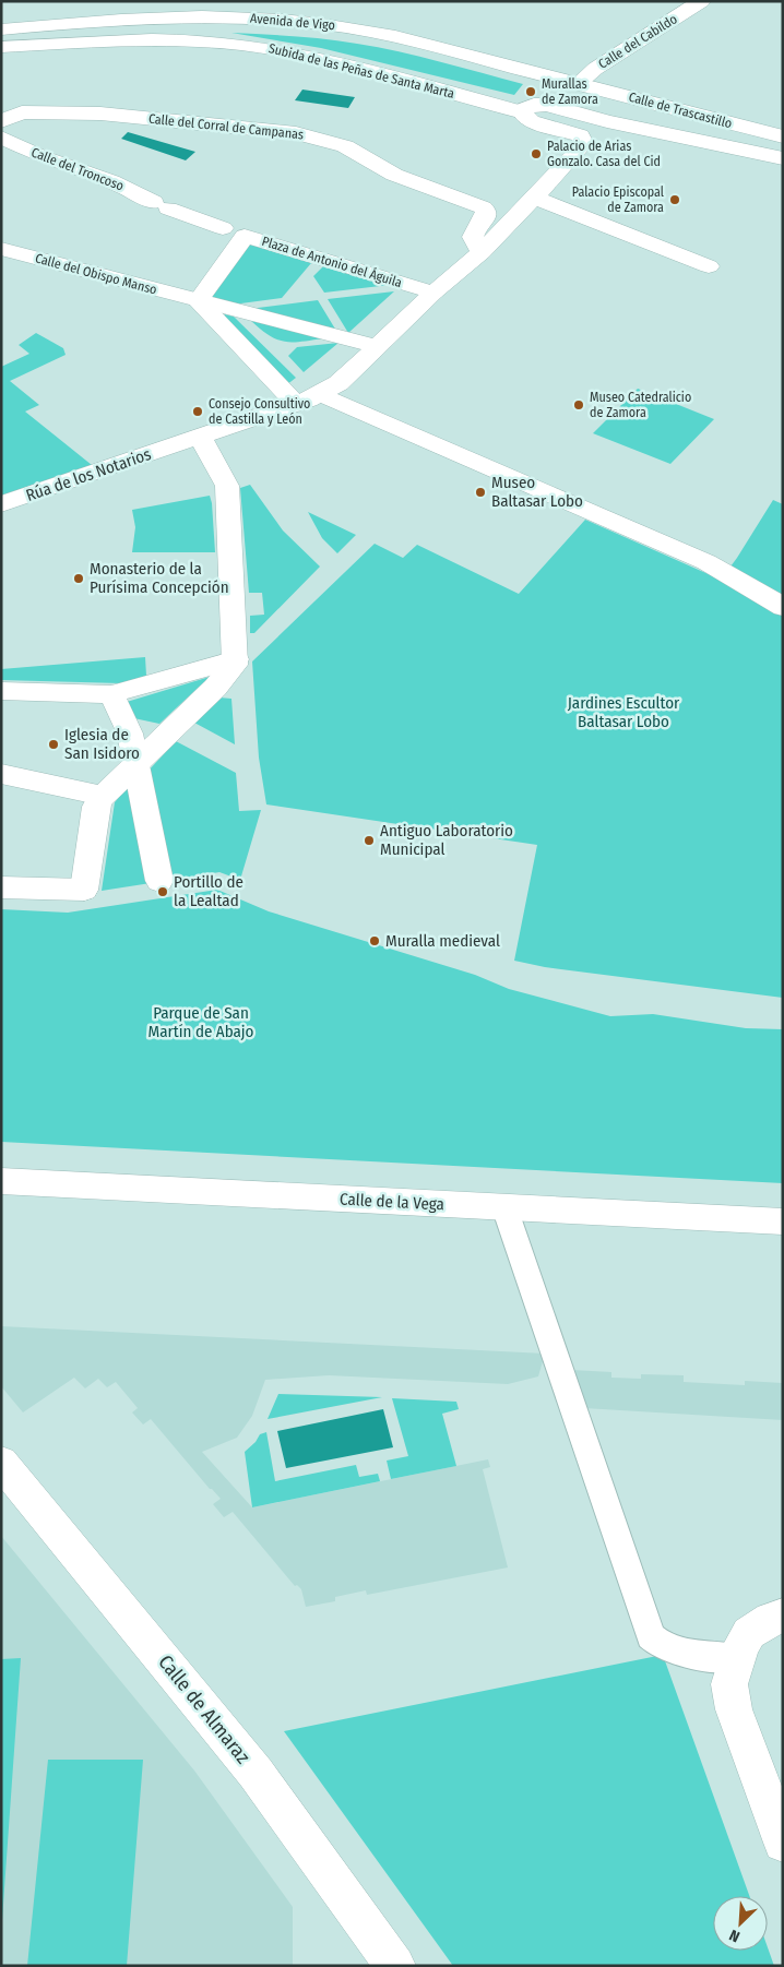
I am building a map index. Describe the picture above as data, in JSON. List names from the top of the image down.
{
  "streets": {
    "main road": [
      "Avenida de Vigo",
      "Calle del Cabildo",
      "Subida de las Peñas de Santa Marta",
      "Calle de Trascastillo",
      "Calle del Corral de Campanas",
      "Calle del Troncoso",
      "Plaza de Antonio del Águila",
      "Calle del Obispo Manso",
      "Rúa de los Notarios",
      "Calle de la Vega",
      "Calle de Almaraz"
    ]
  },
  "crossings": [
    ["Avenida de Vigo", "Calle del Cabildo"],
    ["Avenida de Vigo", "Calle de Trascastillo"],
    ["Calle del Cabildo", "Calle de Trascastillo"],
    ["Subida de las Peñas de Santa Marta", "Rúa de los Notarios"],
    ["Calle del Corral de Campanas", "Rúa de los Notarios"],
    ["Calle del Troncoso", "Plaza de Antonio del Águila"],
    ["Plaza de Antonio del Águila", "Calle del Obispo Manso"],
    ["Plaza de Antonio del Águila", "Rúa de los Notarios"]
  ],
  "parks": ["Jardines Escultor Baltasar Lobo", "Parque de San Martín de Abajo"],
  "places": [
    "Murallas de Zamora",
    "Palacio de Arias Gonzalo. Casa del Cid",
    "Palacio Episcopal de Zamora",
    "Museo Catedralicio de Zamora",
    "Consejo Consultivo de Castilla y León",
    "Museo Baltasar Lobo",
    "Monasterio de la Purísima Concepción",
    "Iglesia de San Isidoro",
    "Antiguo Laboratorio Municipal",
    "Portillo de la Lealtad",
    "Muralla medieval"
  ],
  "north": "bottom left"
}
